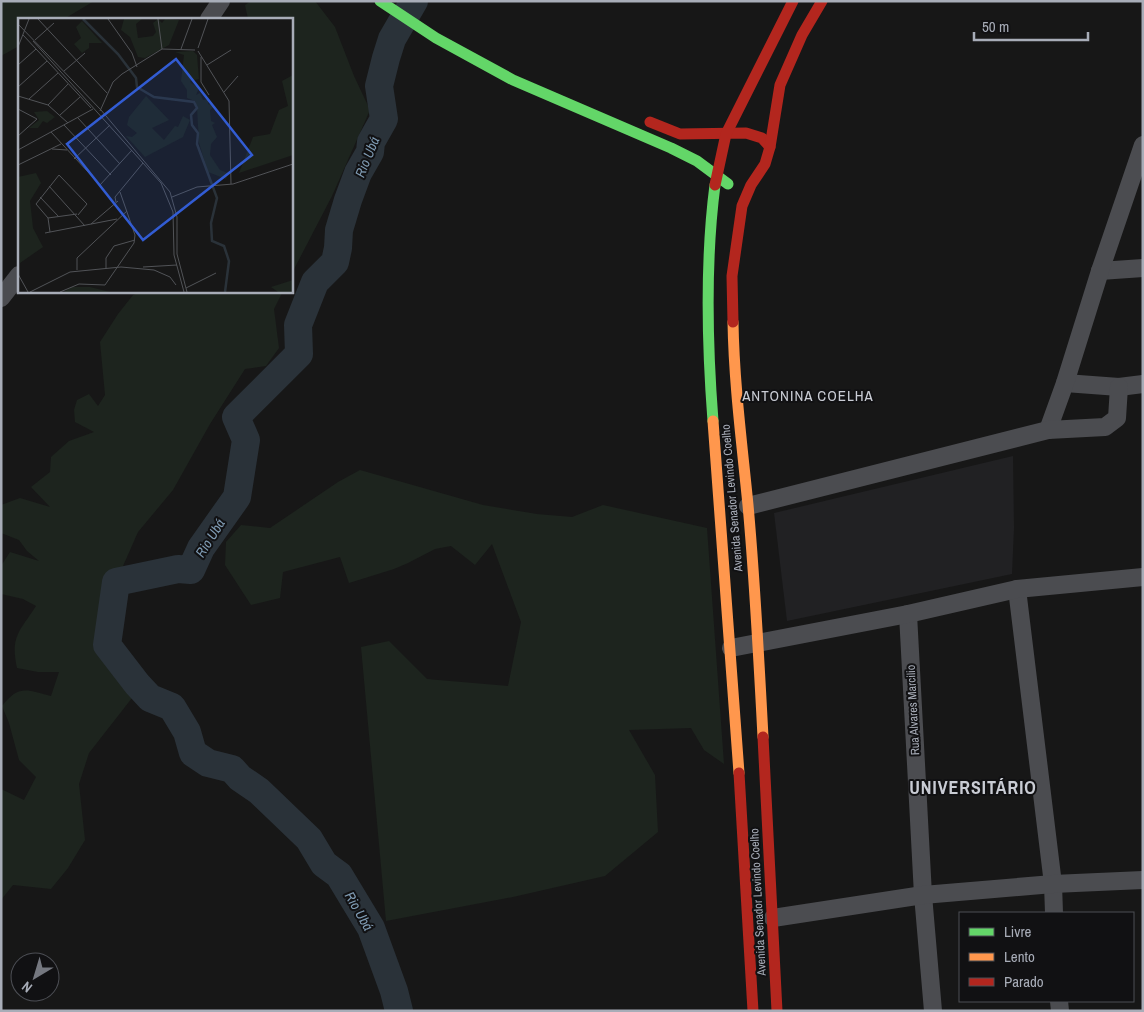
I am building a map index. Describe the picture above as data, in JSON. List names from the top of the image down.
{
  "streets": {
    "street": ["Avenida Senador Levindo Coelho", "Rua Alvares Marcilio"]
  },
  "districts": ["ANTONINA COELHA", "UNIVERSITÁRIO"],
  "water": ["Rio Ubá"],
  "legend": ["Livre", "Lento", "Parado"],
  "scale_bar": "50 m",
  "north": "bottom left"
}
